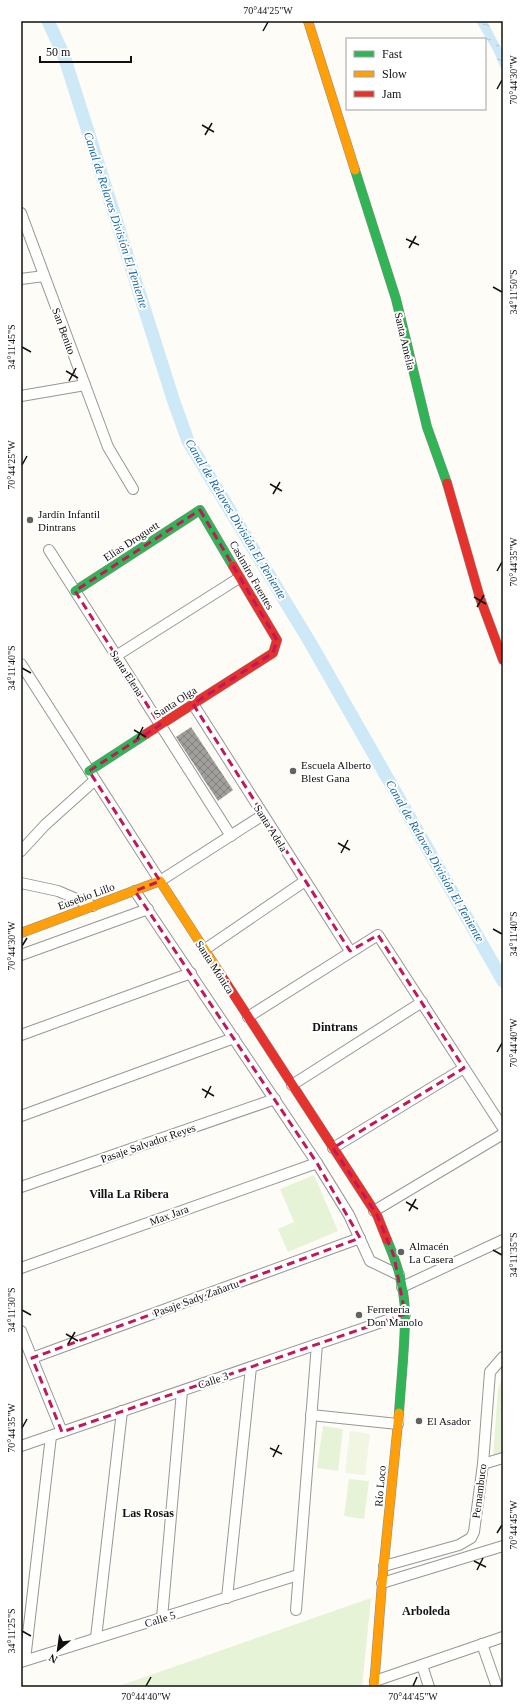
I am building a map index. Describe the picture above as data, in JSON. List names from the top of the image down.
{
  "streets": {
    "street": [
      "San Benito",
      "Santa Amelia",
      "Elias Droguett",
      "Casimiro Fuentes",
      "Santa Elena",
      "Santa Olga",
      "Santa Adela",
      "Eusebio Lillo",
      "Santa Mónica",
      "Pasaje Salvador Reyes",
      "Max Jara",
      "Pasaje Sady Zañartu",
      "Calle 3",
      "Río Loco",
      "Pernambuco",
      "Calle 5"
    ]
  },
  "crossings": [
    ["Elias Droguett", "Casimiro Fuentes"],
    ["Elias Droguett", "Santa Elena"],
    ["Casimiro Fuentes", "Santa Olga"],
    ["Santa Elena", "Santa Olga"],
    ["Santa Olga", "Santa Adela"],
    ["Santa Olga", "Santa Mónica"],
    ["Eusebio Lillo", "Santa Mónica"],
    ["Santa Mónica", "Río Loco"],
    ["Calle 3", "Río Loco"],
    ["Río Loco", "Pernambuco"]
  ],
  "districts": [
    "Dintrans",
    "Villa La Ribera",
    "Las Rosas",
    "Arboleda"
  ],
  "water": ["Canal de Relaves División El Teniente"],
  "places": [
    "Jardín Infantil Dintrans",
    "Escuela Alberto Blest Gana",
    "Almacén La Casera",
    "Ferretería Don Manolo",
    "El Asador"
  ],
  "legend": ["Fast", "Slow", "Jam"],
  "scale_bar": "50 m",
  "north": "bottom left",
  "coordinates": [
    "70°44'25\"W",
    "70°44'30\"W",
    "34°11'50\"S",
    "34°11'45\"S",
    "70°44'35\"W",
    "34°11'40\"S",
    "70°44'40\"W",
    "34°11'35\"S",
    "34°11'30\"S",
    "70°44'45\"W",
    "34°11'25\"S"
  ]
}
